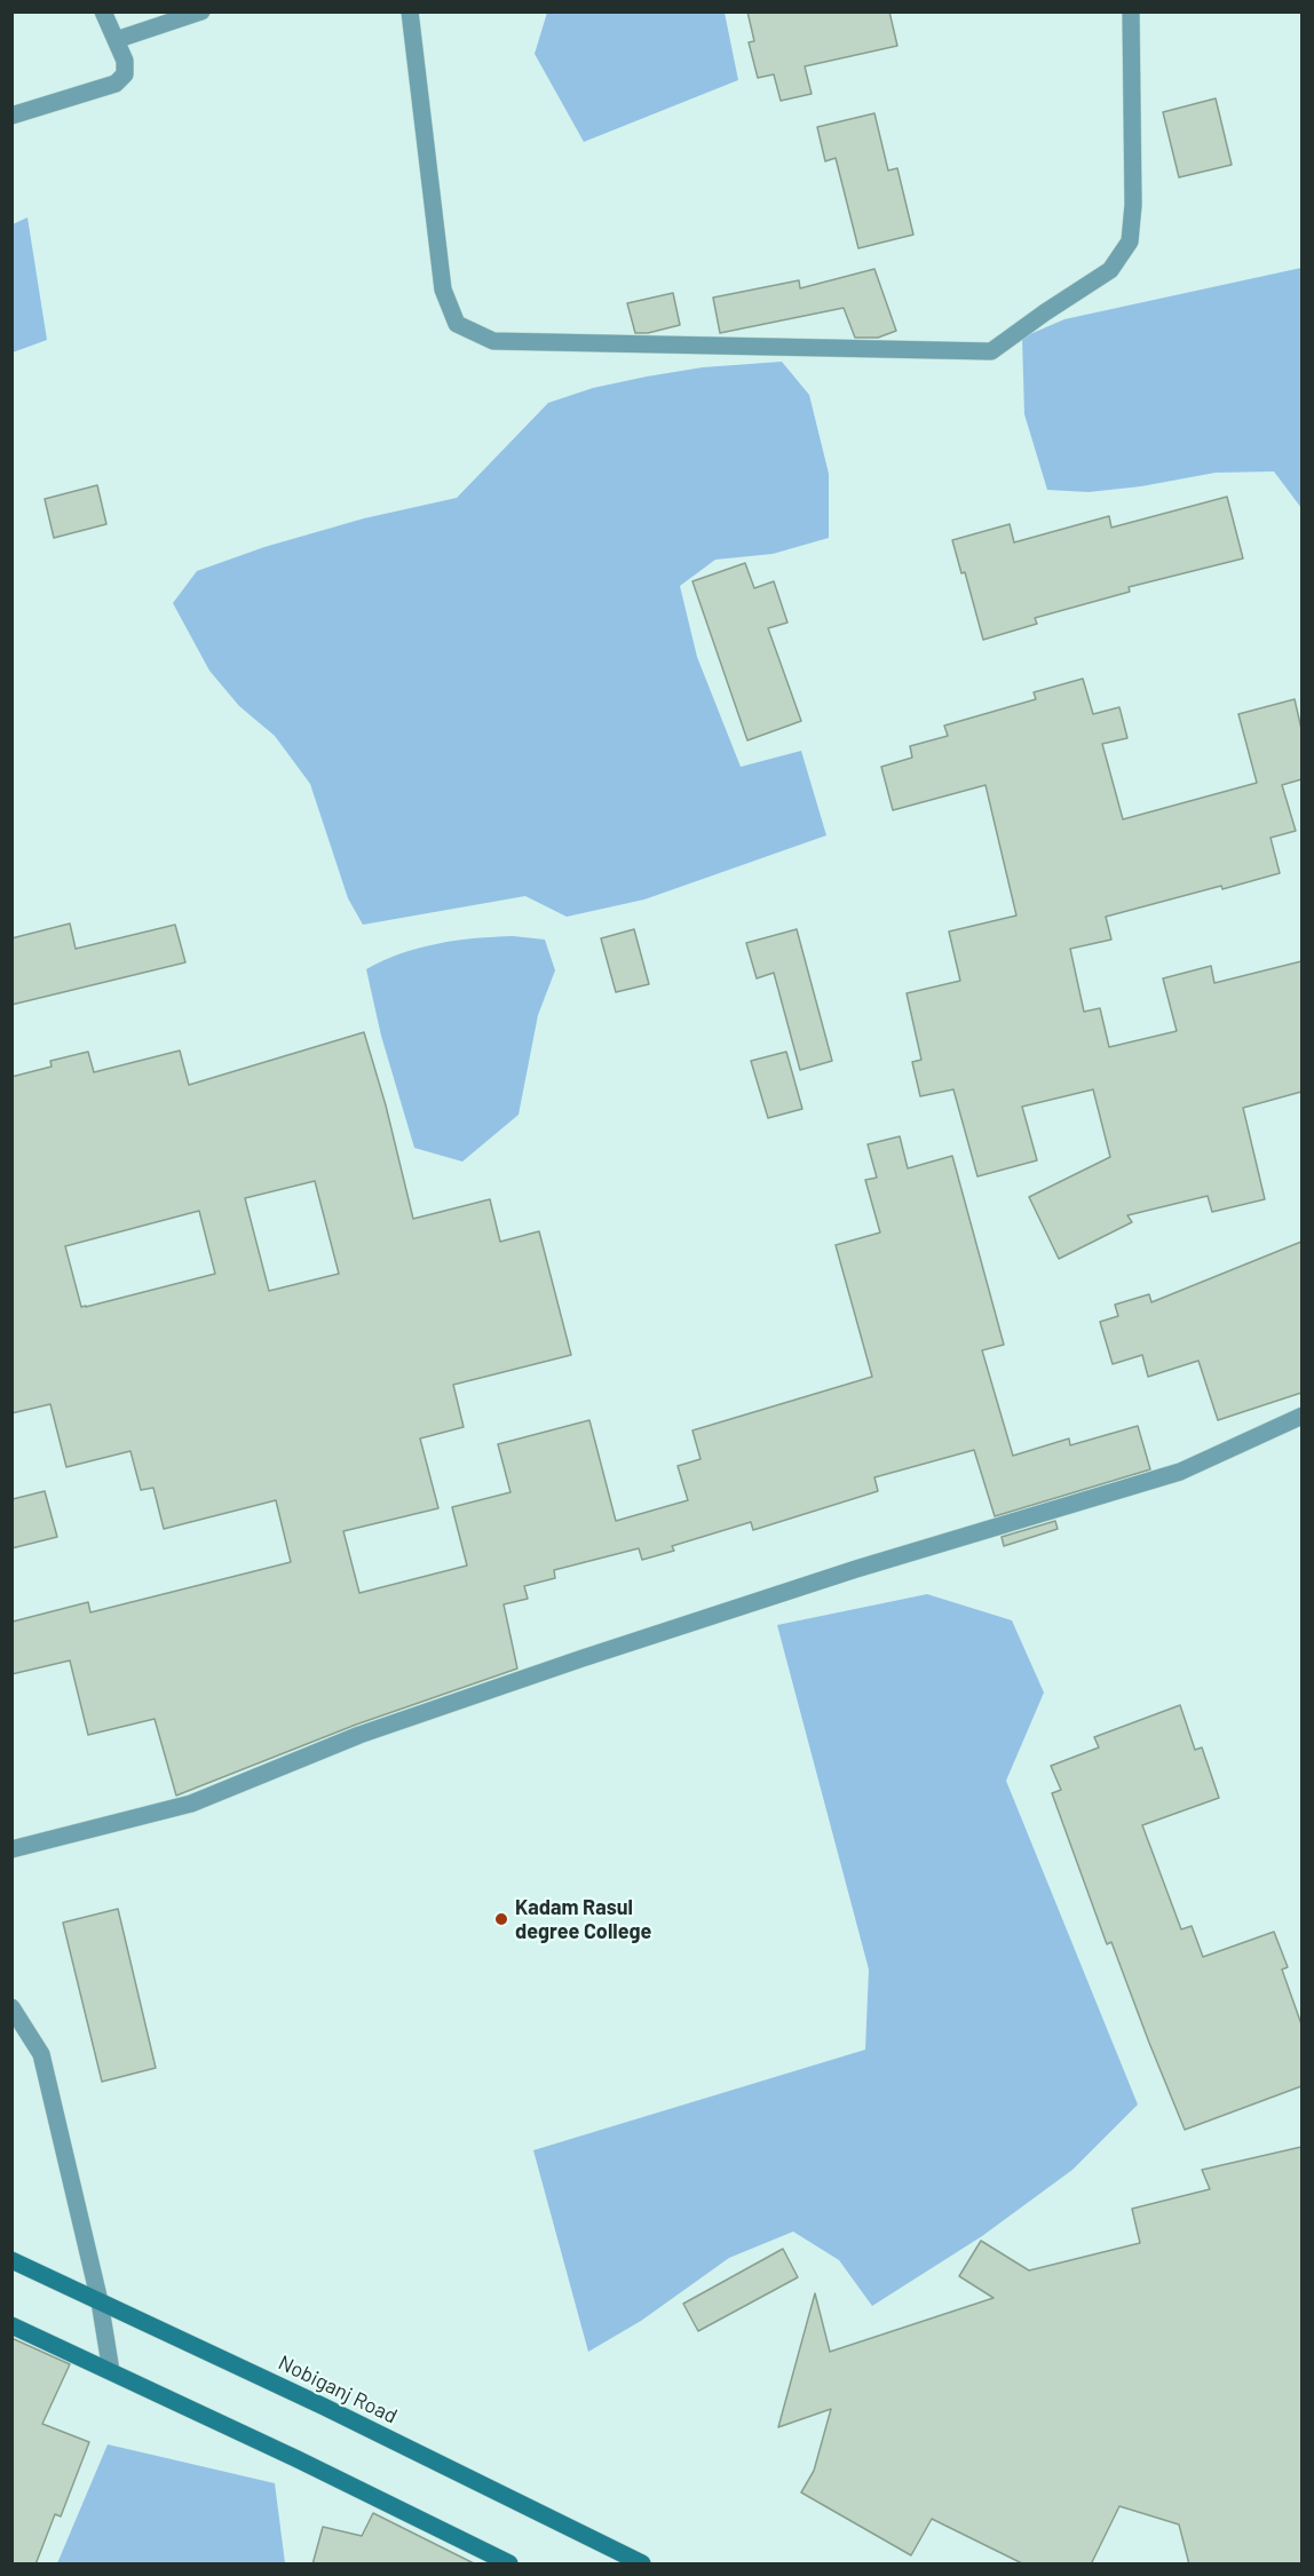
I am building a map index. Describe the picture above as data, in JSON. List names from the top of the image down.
{
  "streets": {
    "main road": ["Nobiganj Road"]
  },
  "places": ["Kadam Rasul degree College"]
}
